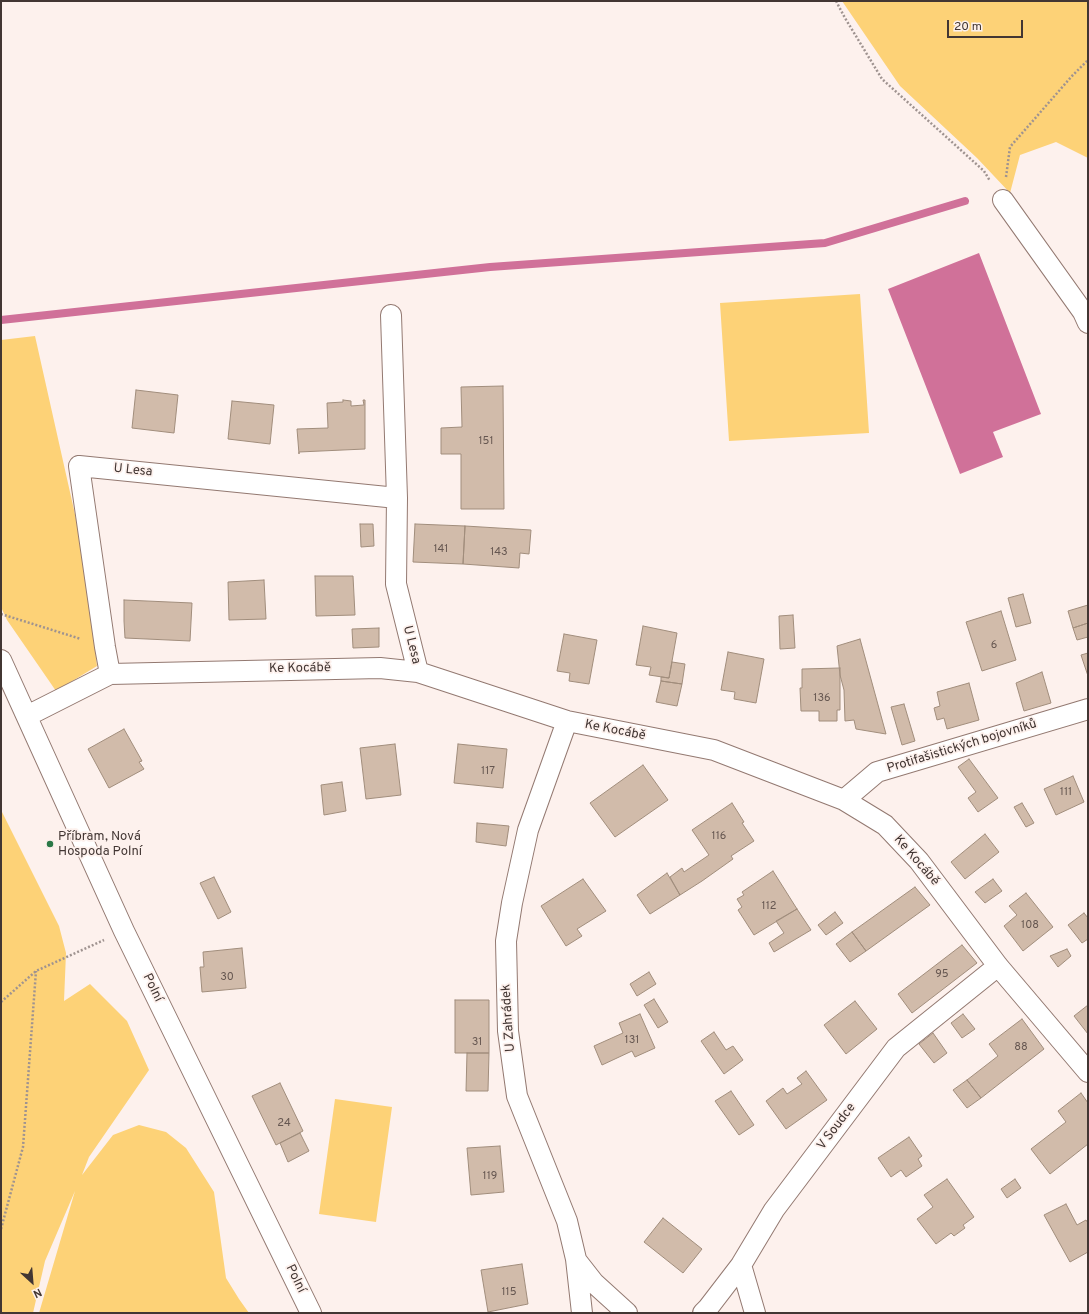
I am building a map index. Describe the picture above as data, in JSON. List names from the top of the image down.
{
  "streets": {
    "street": [
      "U Lesa",
      "Ke Kocábě",
      "Protifašistických bojovníků",
      "Polní",
      "U Zahrádek",
      "V Soudce"
    ]
  },
  "crossings": [
    ["U Lesa", "Ke Kocábě"],
    ["Ke Kocábě", "Protifašistických bojovníků"],
    ["Ke Kocábě", "Polní"],
    ["Ke Kocábě", "U Zahrádek"],
    ["Ke Kocábě", "V Soudce"]
  ],
  "places": ["Příbram, Nová Hospoda Polní"],
  "house_numbers": [
    "151",
    "141",
    "143",
    "6",
    "136",
    "117",
    "111",
    "116",
    "112",
    "108",
    "95",
    "30",
    "131",
    "31",
    "88",
    "24",
    "119",
    "115"
  ],
  "scale_bar": "20 m",
  "north": "bottom right"
}
